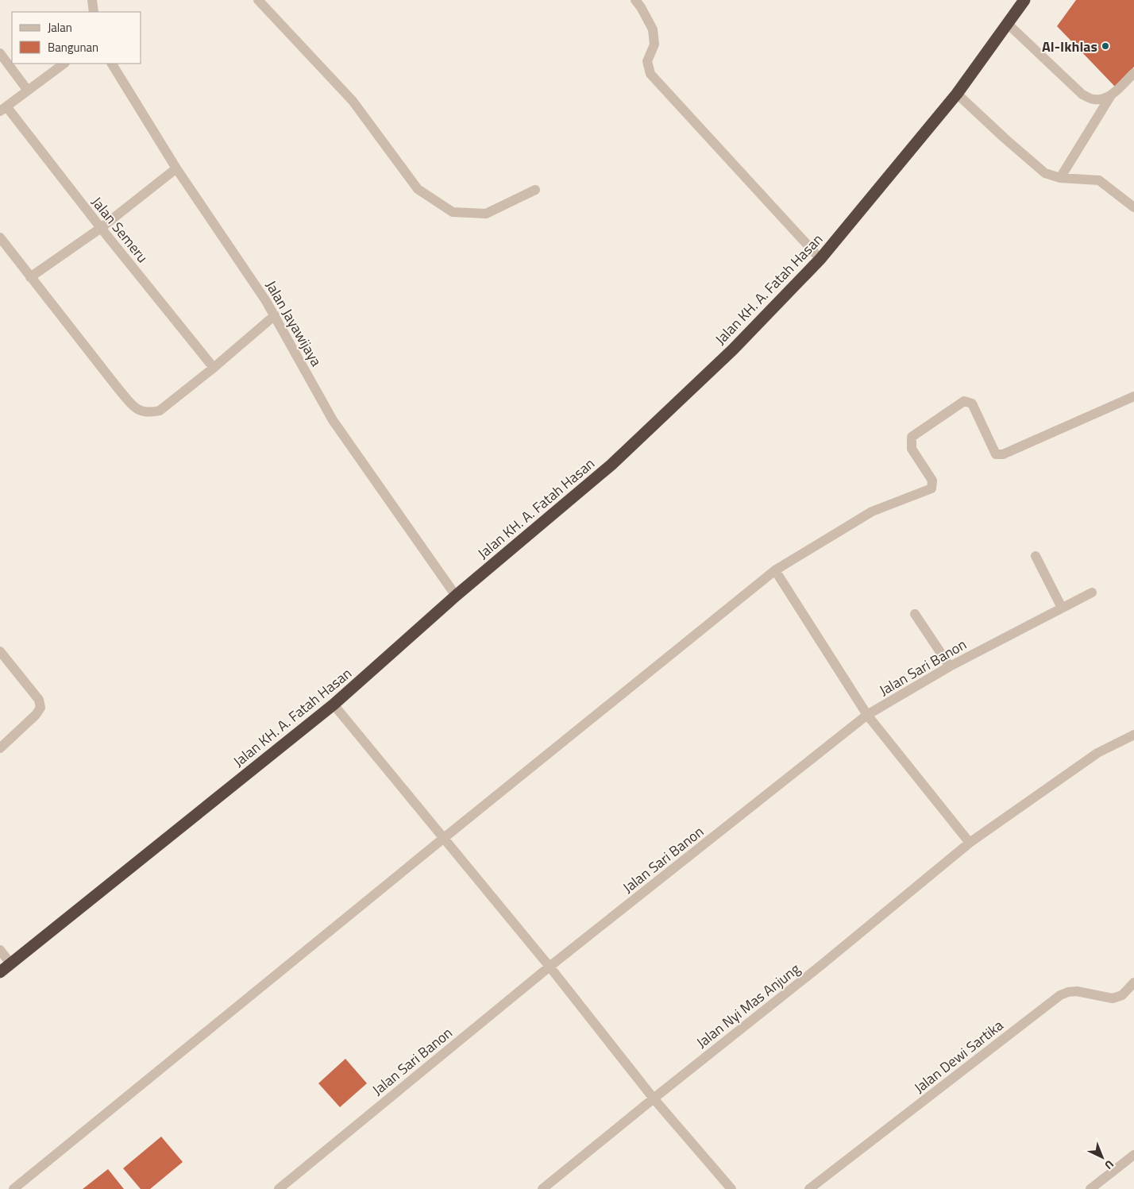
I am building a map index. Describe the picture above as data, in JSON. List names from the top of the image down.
{
  "streets": {
    "highway": ["Jalan KH. A. Fatah Hasan"],
    "street": [
      "Jalan Semeru",
      "Jalan Jayawijaya",
      "Jalan Sari Banon",
      "Jalan Nyi Mas Anjung",
      "Jalan Dewi Sartika"
    ]
  },
  "crossings": [
    ["Jalan KH. A. Fatah Hasan", "Jalan Jayawijaya"]
  ],
  "places": ["Al-Ikhlas"],
  "legend": ["Jalan", "Bangunan"],
  "north": "bottom right"
}
